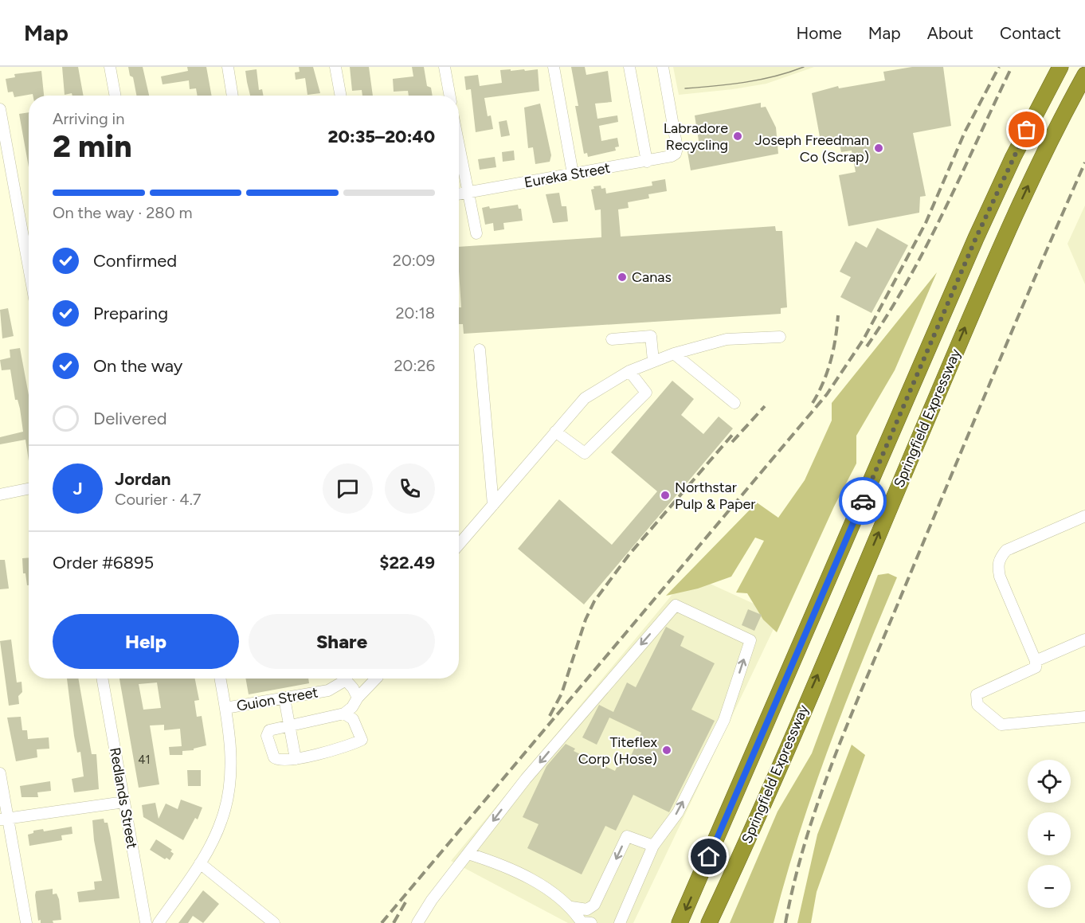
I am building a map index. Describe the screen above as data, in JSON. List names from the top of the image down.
{
  "streets": {
    "highway": ["Springfield Expressway"],
    "street": ["Eureka Street", "Guion Street", "Redlands Street"]
  },
  "places": [
    "Labradore Recycling",
    "Joseph Freedman Co (Scrap)",
    "Canas",
    "Northstar Pulp & Paper",
    "Titeflex Corp (Hose)"
  ],
  "house_numbers": ["41"],
  "page": {
    "header": "Map",
    "nav": [
      "Home",
      "Map",
      "About",
      "Contact"
    ],
    "heading": ["2 min", "Arriving in", "20:35–20:40"],
    "panel": [
      "Jordan",
      "Courier · 4.7",
      "Order #6895",
      "$22.49"
    ],
    "bar": "On the way · 280 m",
    "list": [
      ["Confirmed", "20:09"],
      ["Preparing", "20:18"],
      ["On the way", "20:26"],
      "Delivered"
    ],
    "round": "J",
    "buttons": ["Help", "Share"],
    "map_buttons": ["+", "−"]
  }
}
